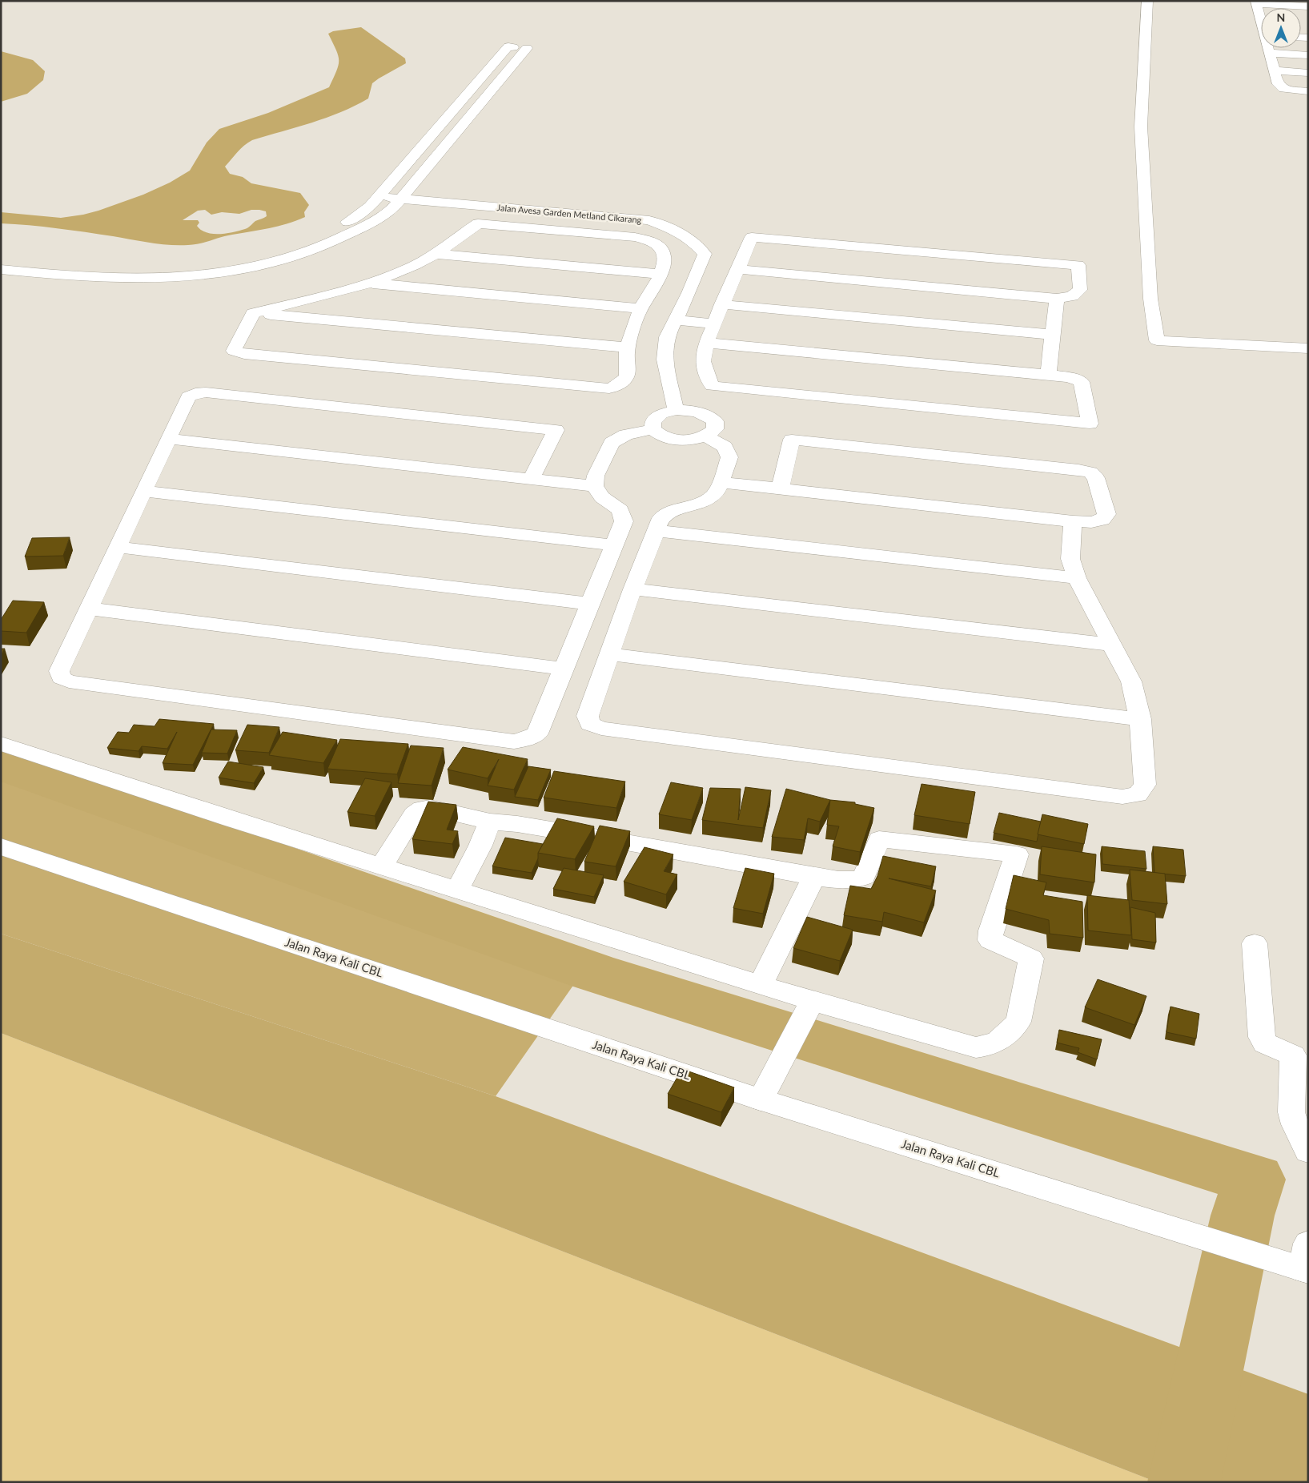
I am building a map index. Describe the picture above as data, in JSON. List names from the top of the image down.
{
  "streets": {
    "street": ["Jalan Avesa Garden Metland Cikarang", "Jalan Raya Kali CBL"]
  },
  "north": "top"
}
